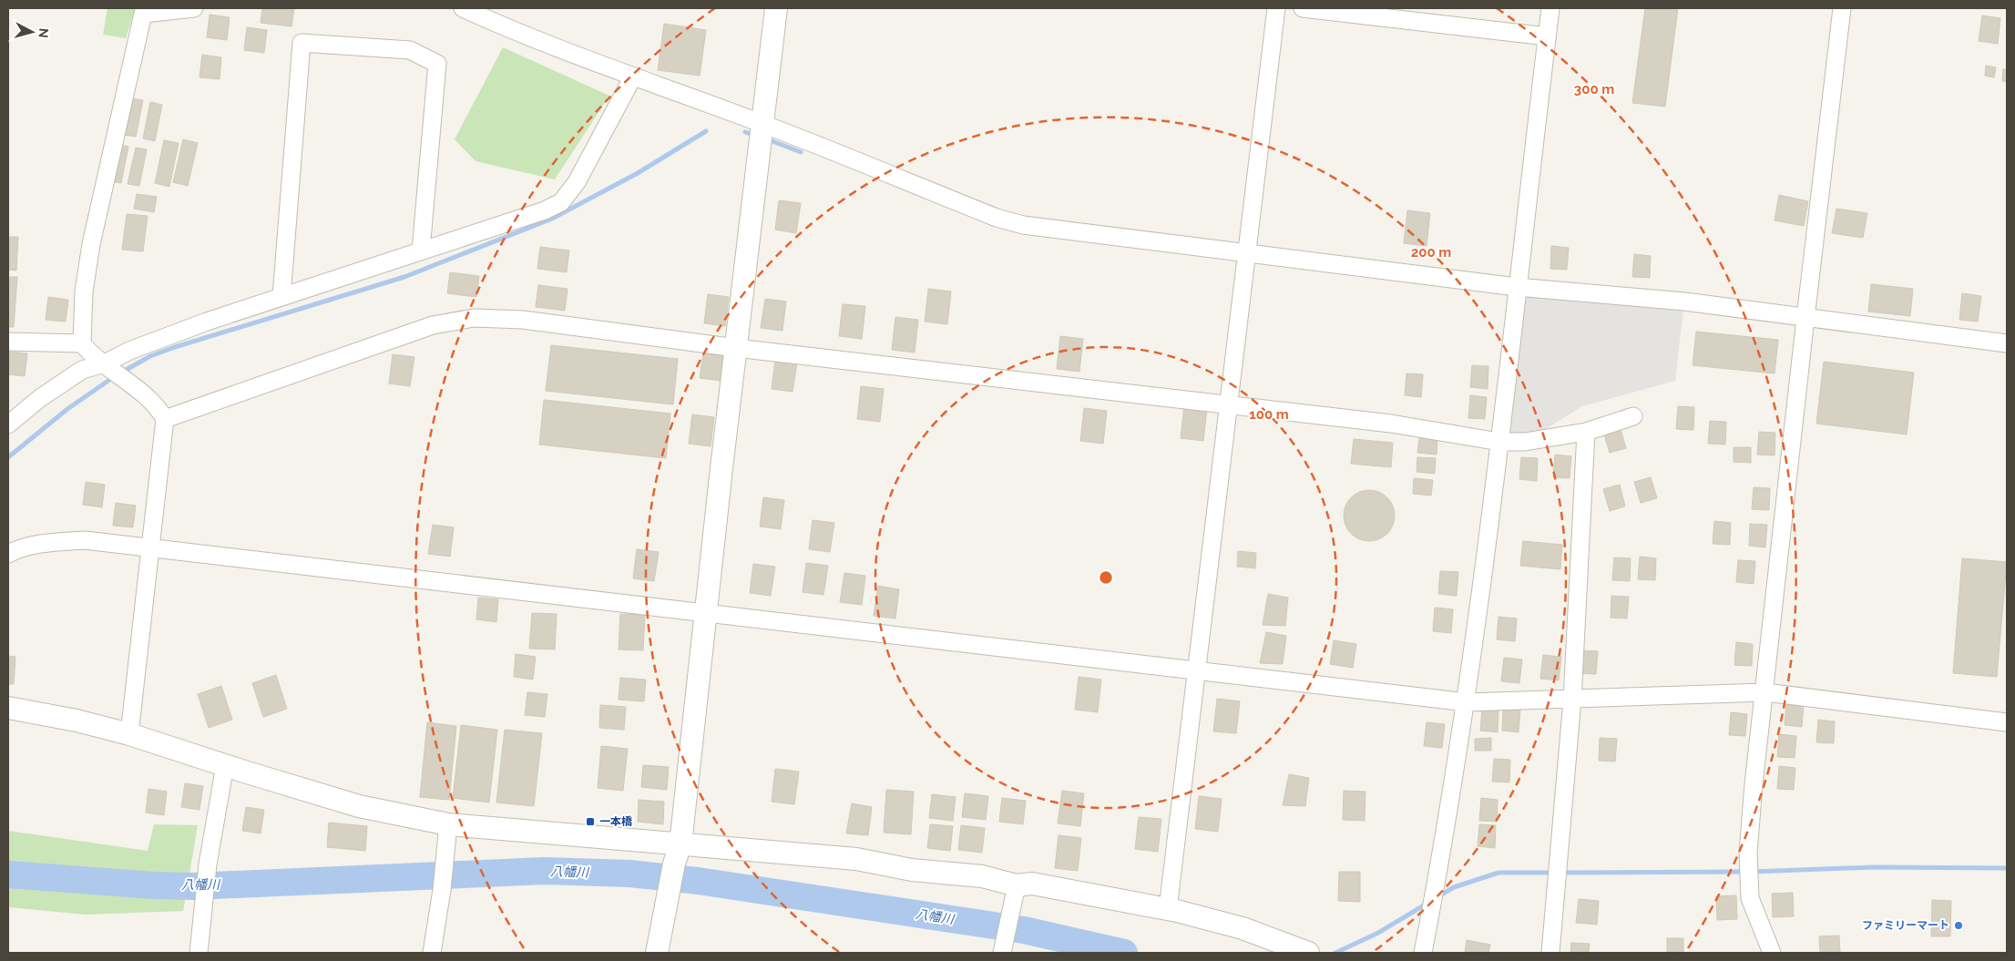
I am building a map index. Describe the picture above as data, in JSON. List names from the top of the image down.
{
  "water": ["八幡川"],
  "places": {
    "transit": ["一本橋"],
    "other": ["ファミリーマート"]
  },
  "north": "right",
  "rings": ["300 m", "200 m", "100 m"]
}
